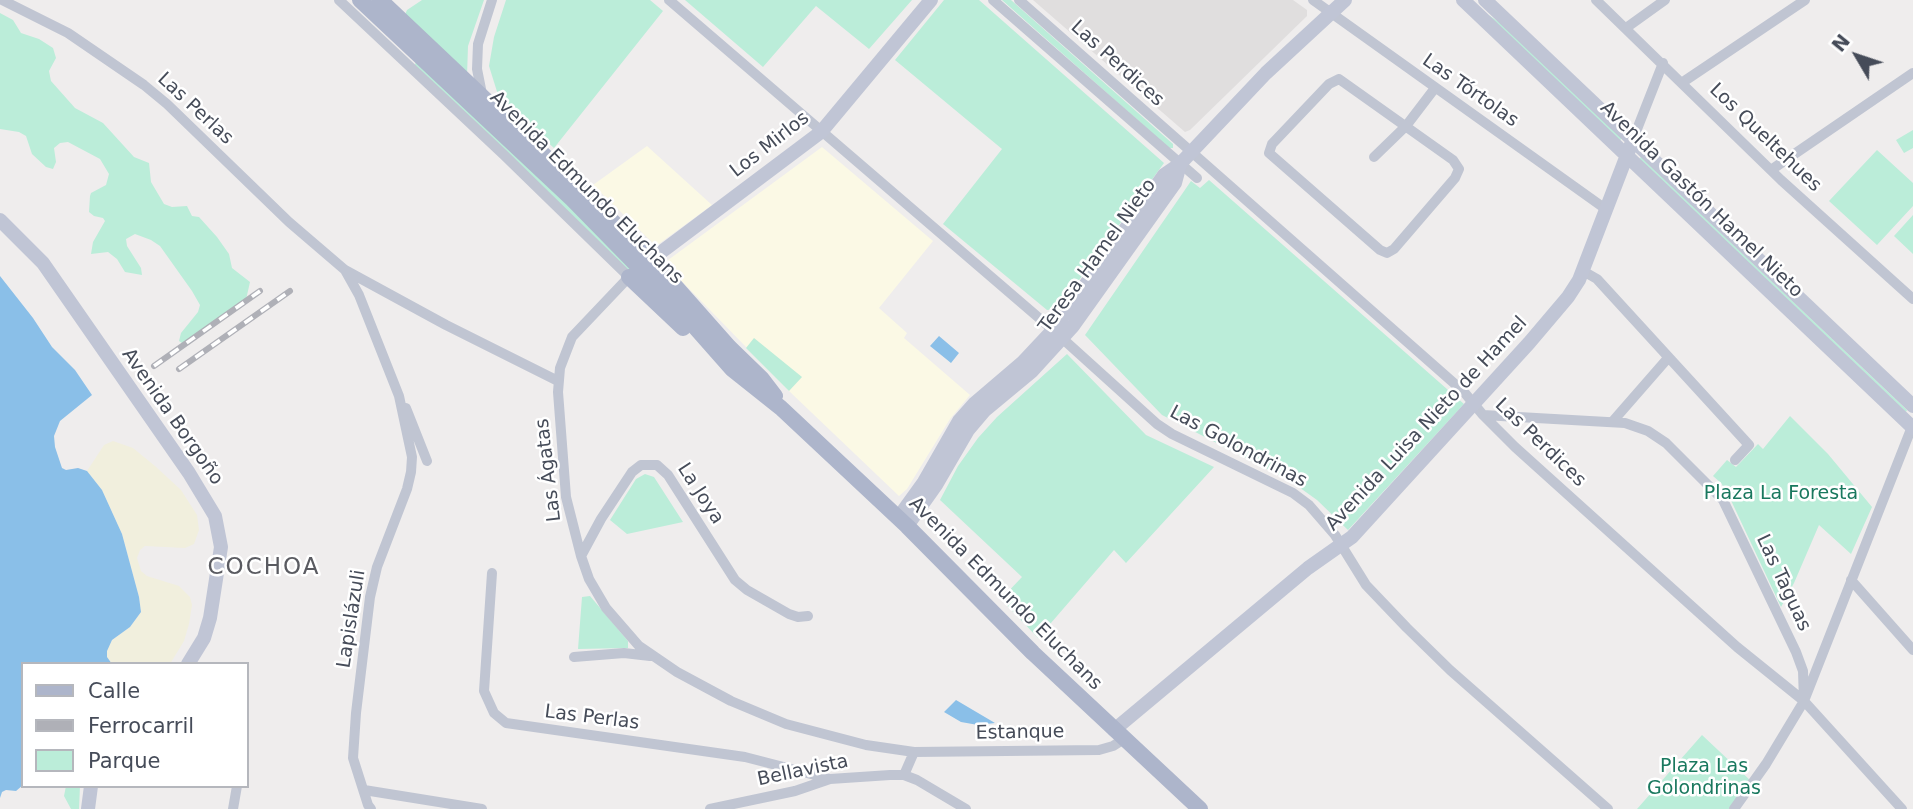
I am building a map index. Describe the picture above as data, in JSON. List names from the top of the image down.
{
  "streets": {
    "main road": [
      "Los Mirlos",
      "Avenida Edmundo Eluchans",
      "Avenida Gastón Hamel Nieto",
      "Teresa Hamel Nieto",
      "Avenida Borgoño",
      "Avenida Luisa Nieto de Hamel"
    ],
    "street": [
      "Las Perdices",
      "Las Tórtolas",
      "Las Perlas",
      "Los Queltehues",
      "Las Golondrinas",
      "Las Ágatas",
      "La Joya",
      "Las Taguas",
      "Lapislázuli",
      "Estanque",
      "Bellavista"
    ]
  },
  "crossings": [
    ["Las Perdices", "Teresa Hamel Nieto"],
    ["Las Perdices", "Avenida Luisa Nieto de Hamel"],
    ["Las Perdices", "Las Taguas"],
    ["Las Tórtolas", "Teresa Hamel Nieto"],
    ["Las Tórtolas", "Avenida Luisa Nieto de Hamel"],
    ["Las Perlas", "Lapislázuli"],
    ["Las Perlas", "Bellavista"],
    ["Los Queltehues", "Avenida Luisa Nieto de Hamel"],
    ["Los Mirlos", "Avenida Edmundo Eluchans"],
    ["Los Mirlos", "Las Golondrinas"],
    ["Los Mirlos", "Las Ágatas"],
    ["Avenida Edmundo Eluchans", "Teresa Hamel Nieto"],
    ["Avenida Edmundo Eluchans", "Avenida Luisa Nieto de Hamel"],
    ["Avenida Edmundo Eluchans", "Las Ágatas"],
    ["Avenida Edmundo Eluchans", "Estanque"],
    ["Avenida Gastón Hamel Nieto", "Avenida Luisa Nieto de Hamel"],
    ["Teresa Hamel Nieto", "Las Golondrinas"],
    ["Avenida Luisa Nieto de Hamel", "Las Golondrinas"],
    ["Avenida Luisa Nieto de Hamel", "Las Taguas"],
    ["Avenida Luisa Nieto de Hamel", "Estanque"],
    ["Las Ágatas", "La Joya"],
    ["Las Ágatas", "Estanque"]
  ],
  "districts": ["COCHOA"],
  "parks": ["Plaza La Foresta", "Plaza Las Golondrinas"],
  "legend": ["Calle", "Ferrocarril", "Parque"],
  "north": "top left"
}
